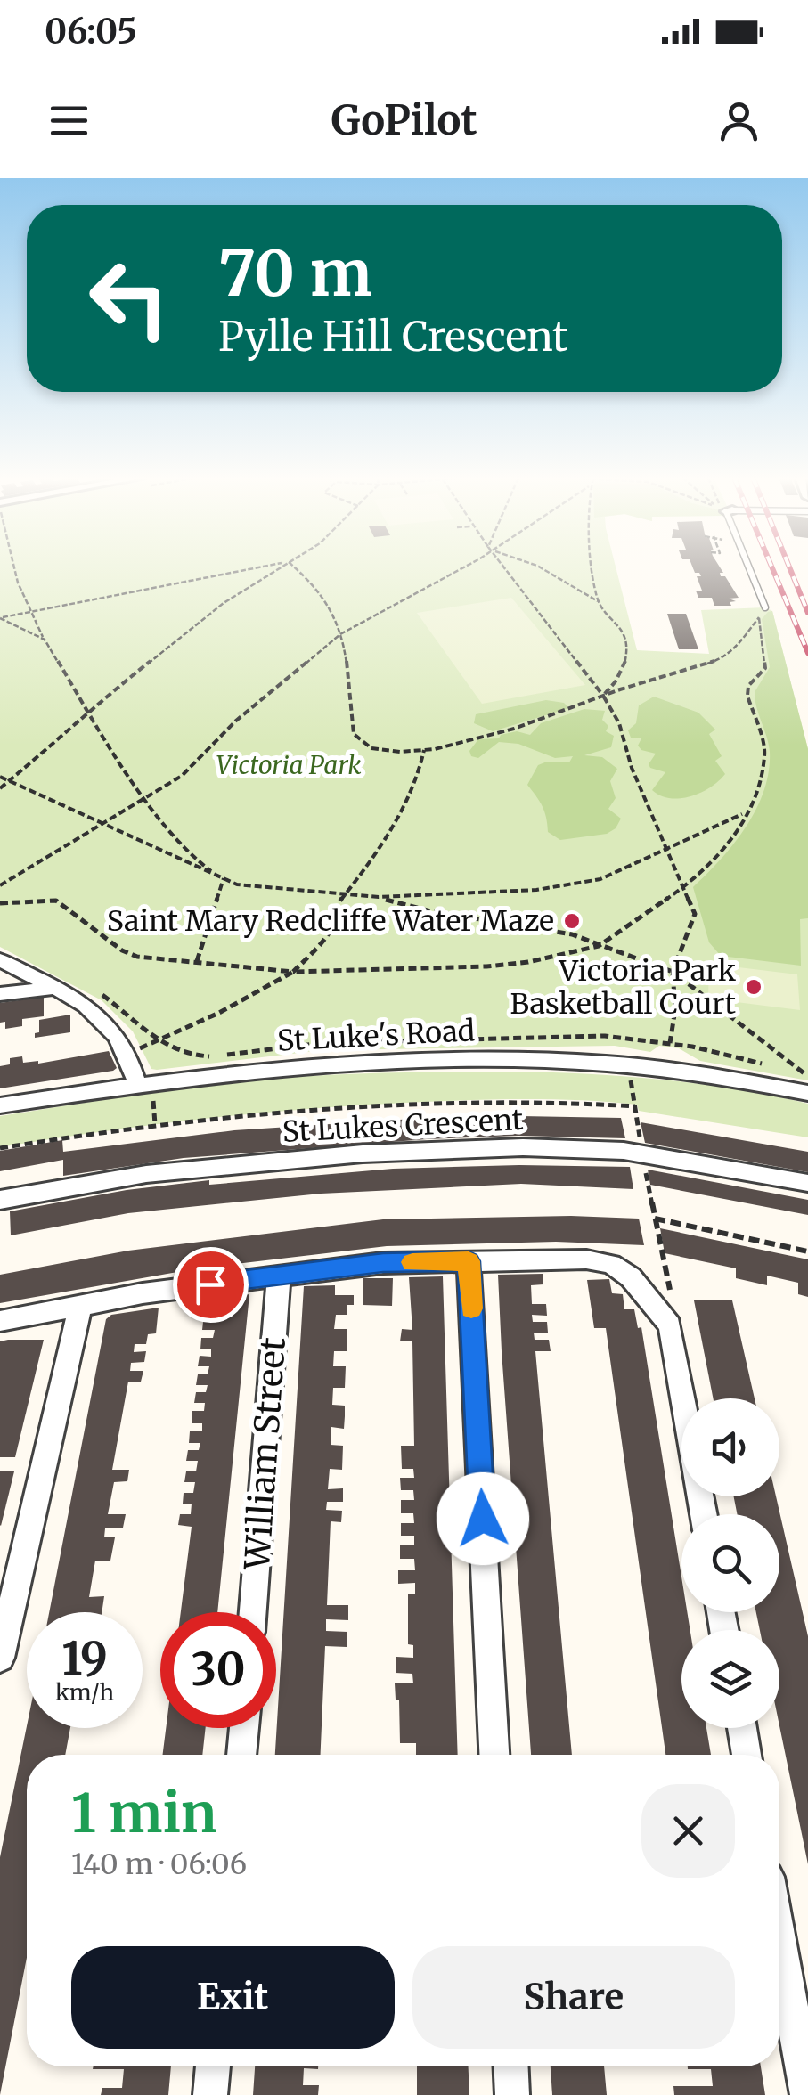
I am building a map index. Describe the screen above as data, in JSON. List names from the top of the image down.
{
  "streets": {
    "street": ["St Luke's Road", "St Lukes Crescent", "William Street"]
  },
  "parks": ["Victoria Park"],
  "places": ["Saint Mary Redcliffe Water Maze", "Victoria Park Basketball Court"],
  "page": {
    "status": "06:05",
    "header": "GoPilot",
    "turn": ["70 m", "Pylle Hill Crescent"],
    "speed": "19 km/h",
    "limit": "30",
    "heading": ["1 min", "140 m · 06:06"],
    "buttons": ["Exit", "Share"]
  }
}
